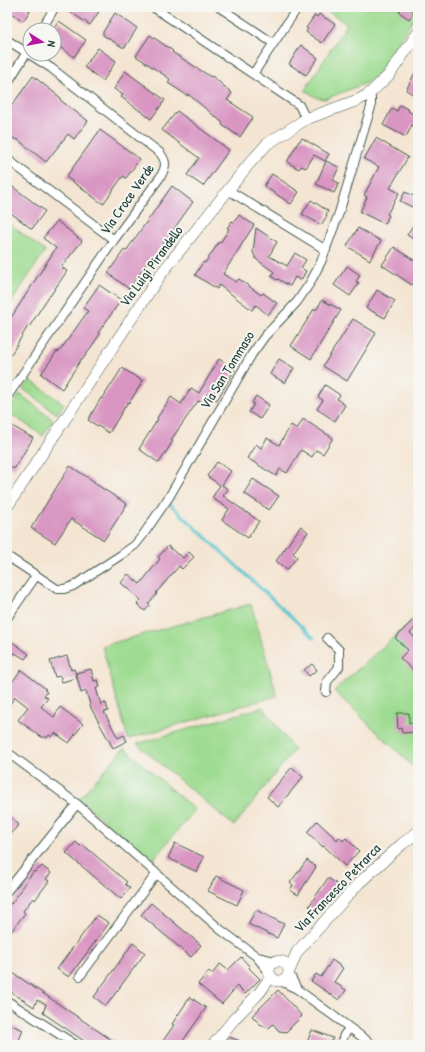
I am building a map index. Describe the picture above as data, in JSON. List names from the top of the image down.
{
  "streets": {
    "street": [
      "Via Croce Verde",
      "Via Luigi Pirandello",
      "Via San Tommaso",
      "Via Francesco Petrarca"
    ]
  },
  "crossings": [
    ["Via Luigi Pirandello", "Via San Tommaso"]
  ],
  "north": "right"
}
